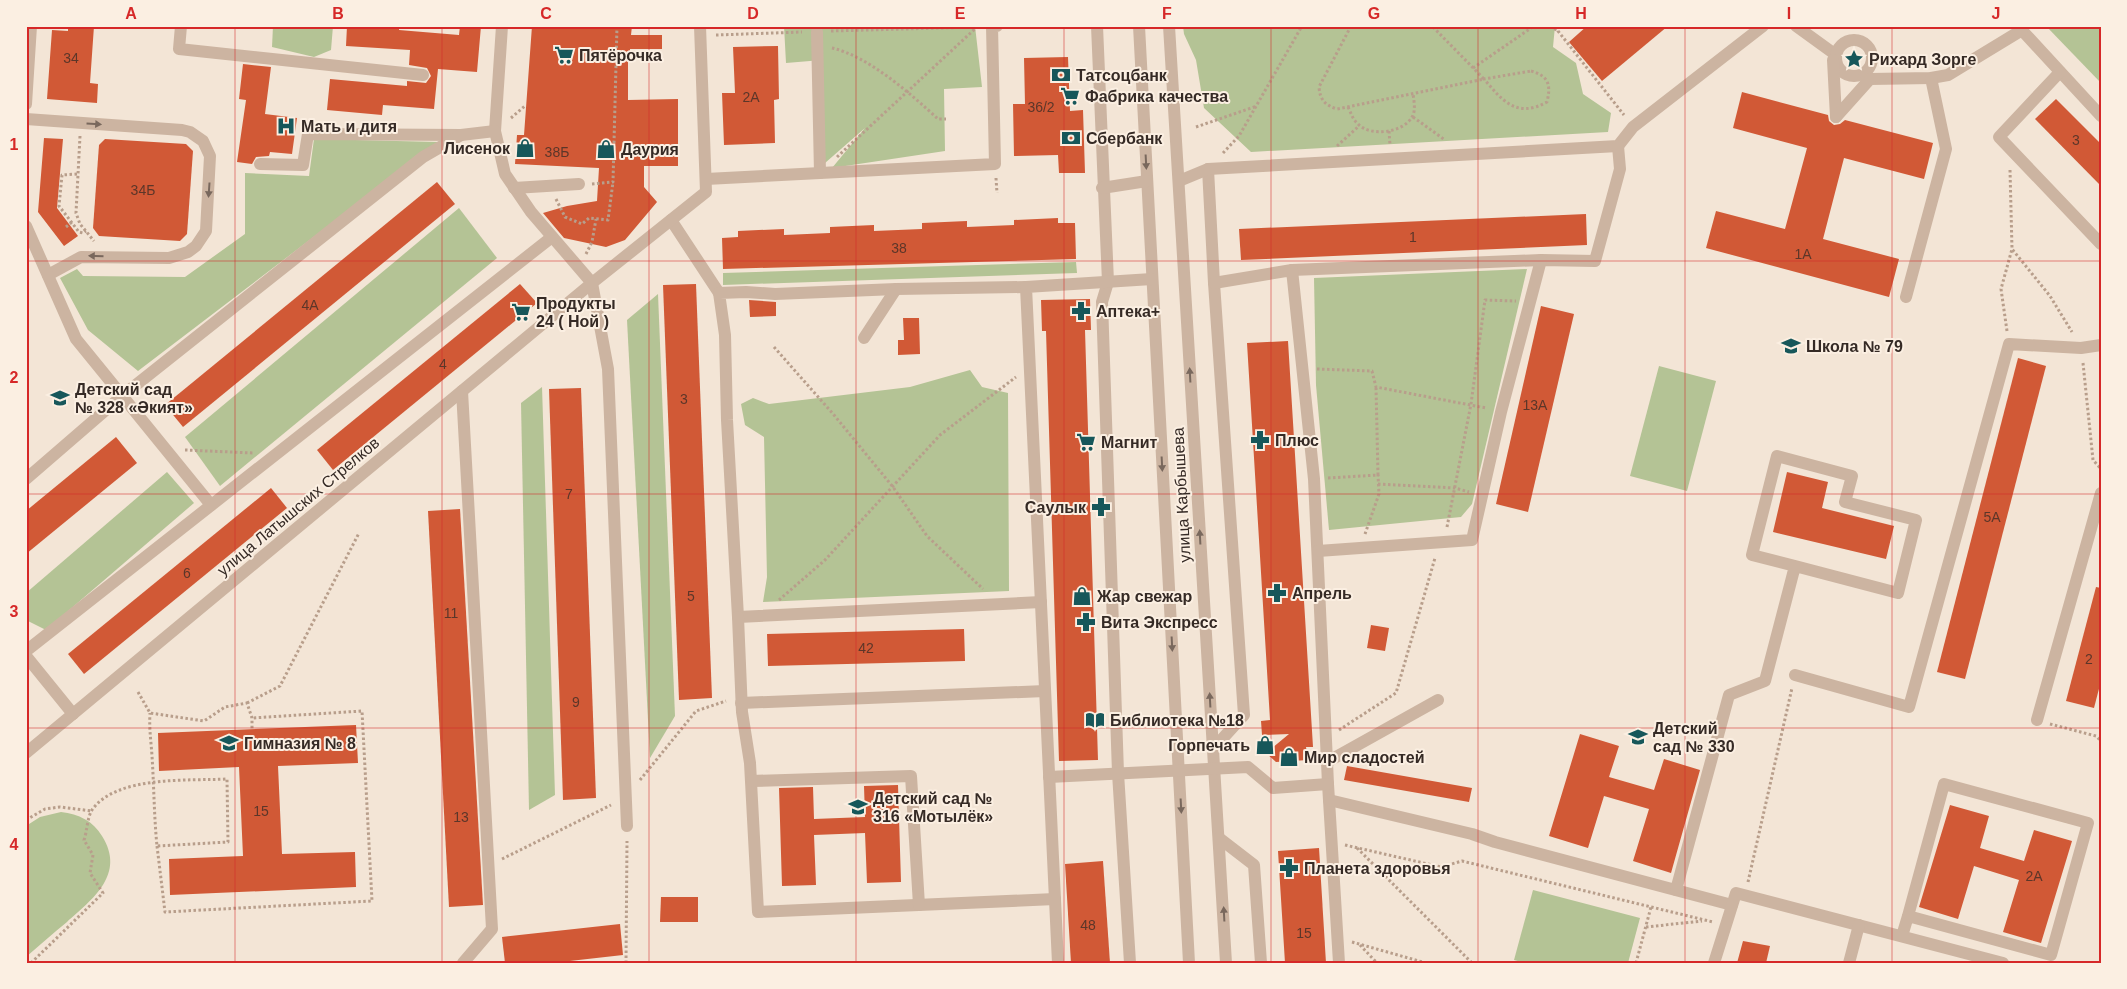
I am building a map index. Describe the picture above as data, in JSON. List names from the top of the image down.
{
  "streets": {
    "street": ["улица Карбышева", "улица Латышских Стрелков"]
  },
  "places": {
    "supermarket": [
      "Пятёрочка",
      "Фабрика качества",
      "Продукты 24 ( Ной )",
      "Магнит"
    ],
    "place": ["Рихард Зорге"],
    "bank": ["Татсоцбанк", "Сбербанк"],
    "hospital": ["Мать и дитя"],
    "shop": [
      "Лисенок",
      "Даурия",
      "Жар свежар",
      "Горпечать",
      "Мир сладостей"
    ],
    "pharmacy": [
      "Аптека+",
      "Плюс",
      "Саулык",
      "Апрель",
      "Вита Экспресс",
      "Планета здоровья"
    ],
    "school or university": [
      "Школа № 79",
      "Детский сад № 328 «Әкият»",
      "Детский сад № 330",
      "Гимназия № 8",
      "Детский сад № 316 «Мотылёк»"
    ],
    "library": ["Библиотека №18"]
  },
  "house_numbers": [
    "34",
    "2А",
    "36/2",
    "3",
    "38Б",
    "34Б",
    "1",
    "38",
    "1А",
    "4А",
    "4",
    "3",
    "13А",
    "7",
    "5А",
    "6",
    "5",
    "11",
    "42",
    "2",
    "9",
    "15",
    "13",
    "2А",
    "48",
    "15"
  ],
  "grid": {
    "columns": [
      "A",
      "B",
      "C",
      "D",
      "E",
      "F",
      "G",
      "H",
      "I",
      "J"
    ],
    "rows": [
      "1",
      "2",
      "3",
      "4"
    ]
  }
}
